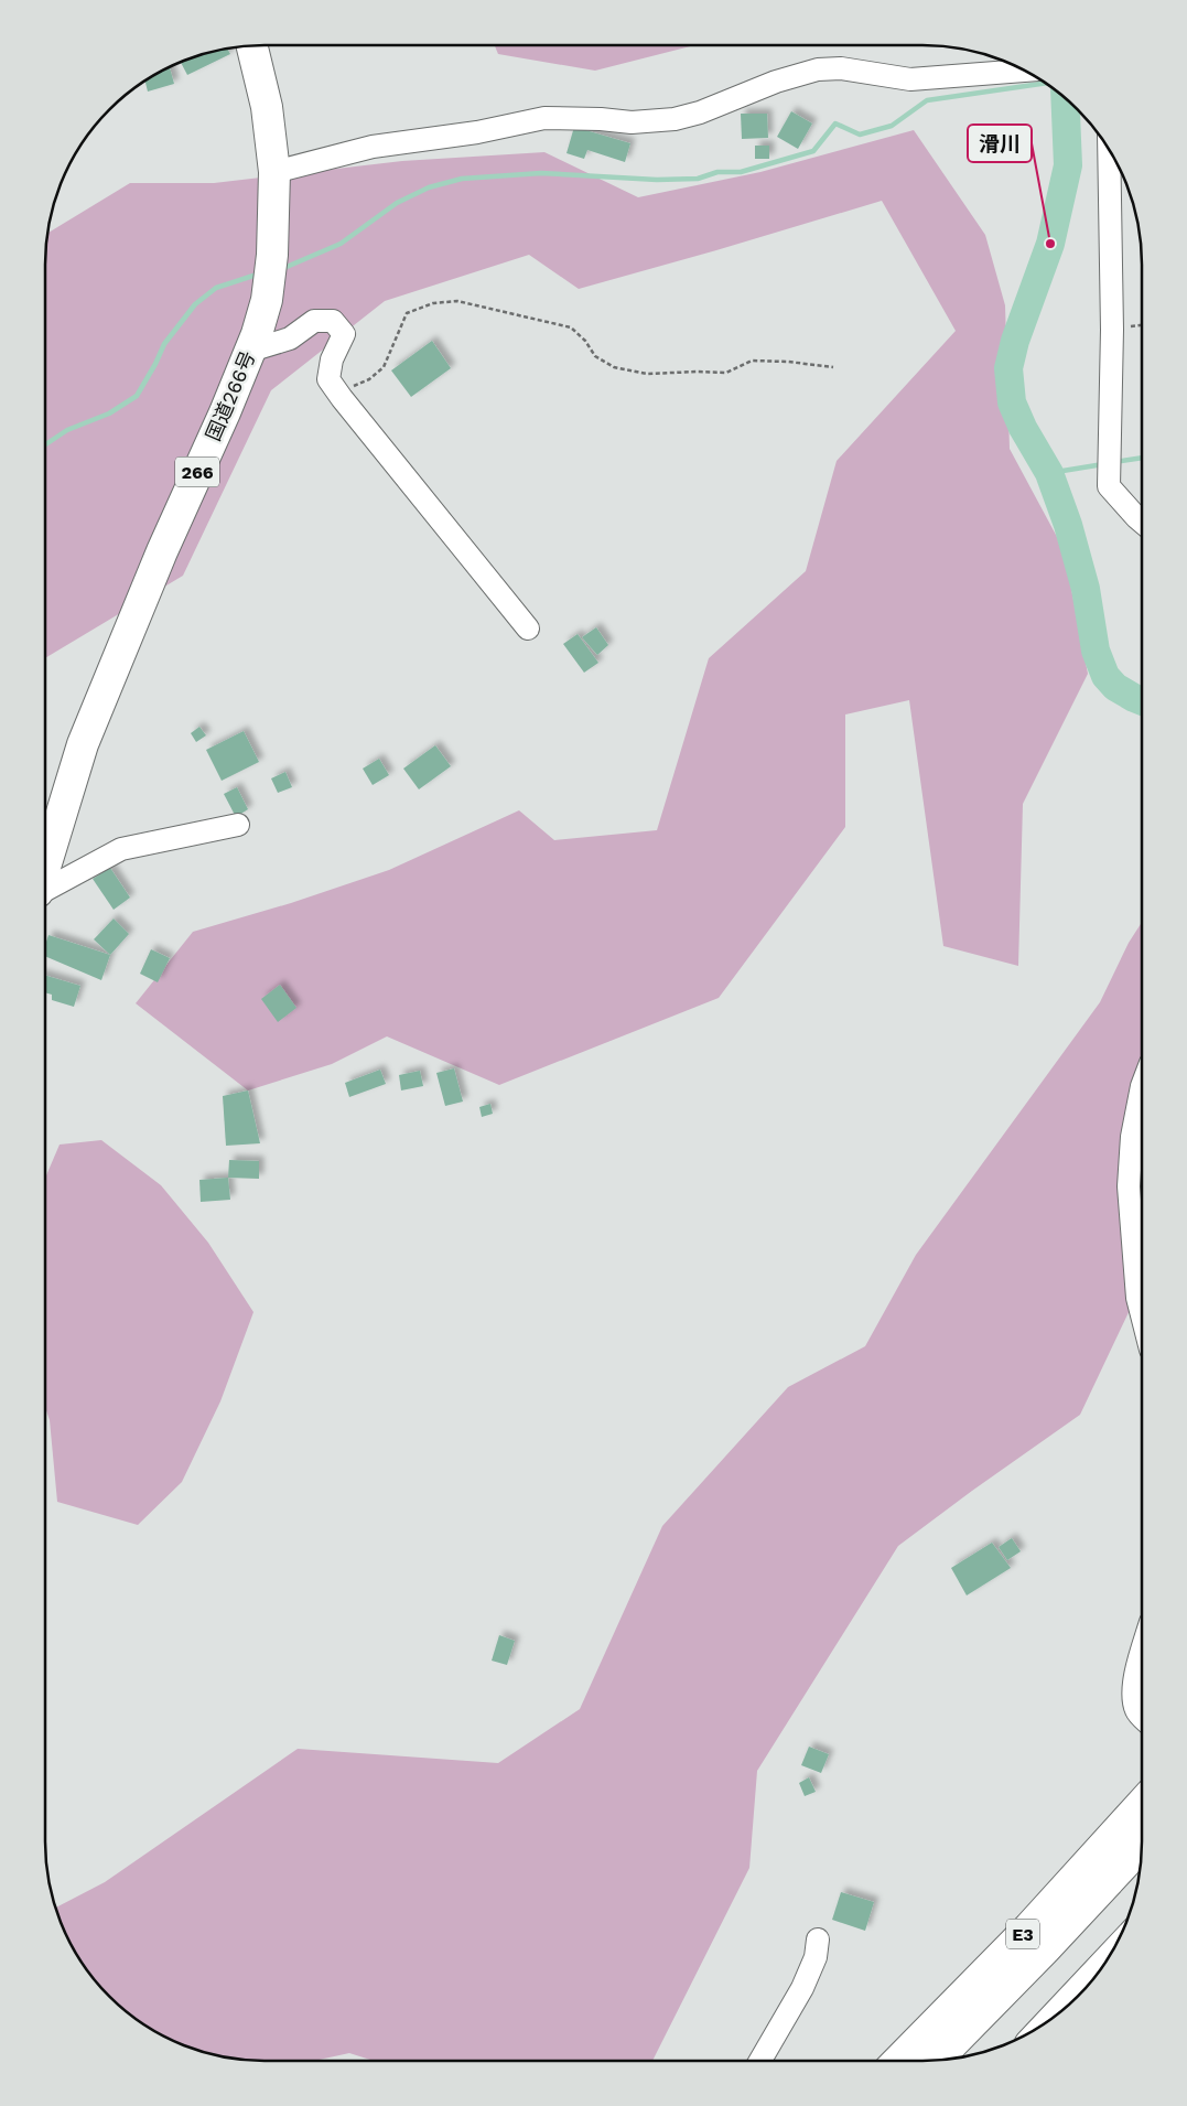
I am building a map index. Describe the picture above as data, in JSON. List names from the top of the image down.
{
  "streets": {
    "highway": ["国道266号", "266", "E3"]
  },
  "places": ["滑川"]
}
